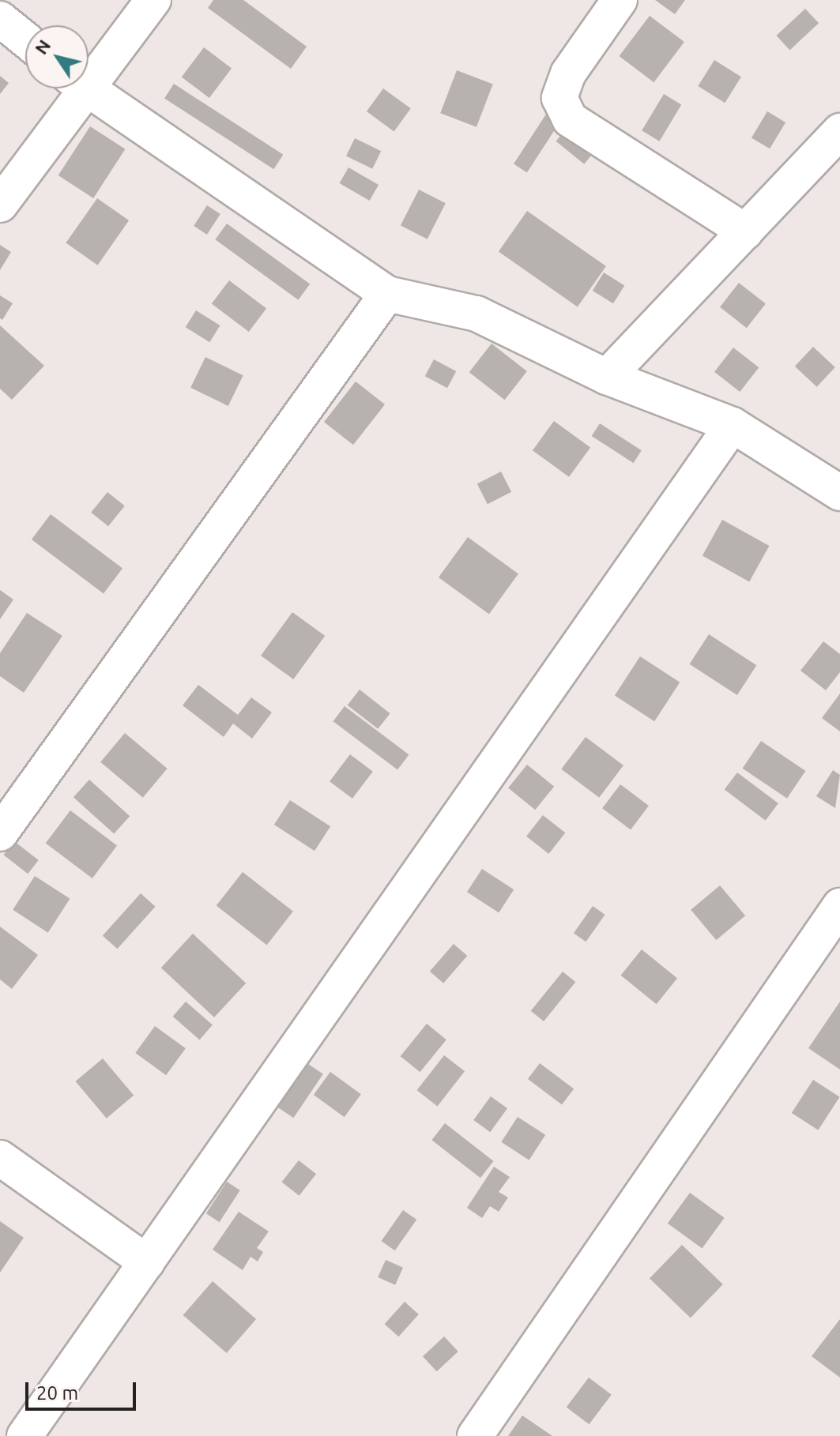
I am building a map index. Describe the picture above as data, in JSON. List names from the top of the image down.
{
  "scale_bar": "20 m",
  "north": "top left"
}
